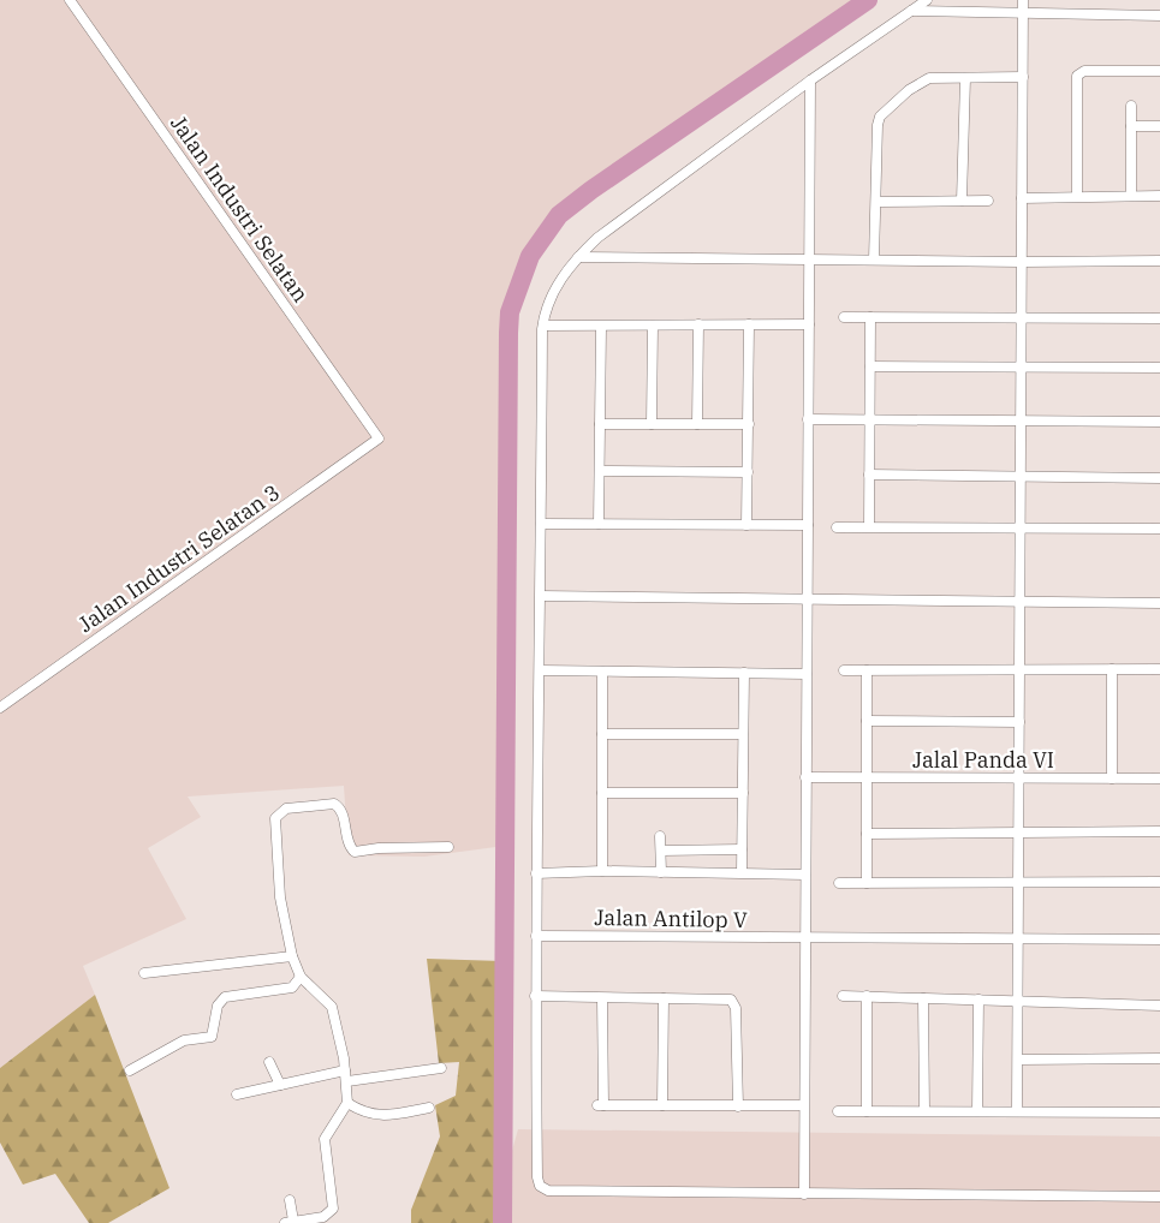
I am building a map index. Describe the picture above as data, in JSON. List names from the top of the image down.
{
  "streets": {
    "street": [
      "Jalan Industri Selatan",
      "Jalan Industri Selatan 3",
      "Jalal Panda VI",
      "Jalan Antilop V"
    ]
  },
  "crossings": [
    ["Jalan Industri Selatan", "Jalan Industri Selatan 3"]
  ]
}
